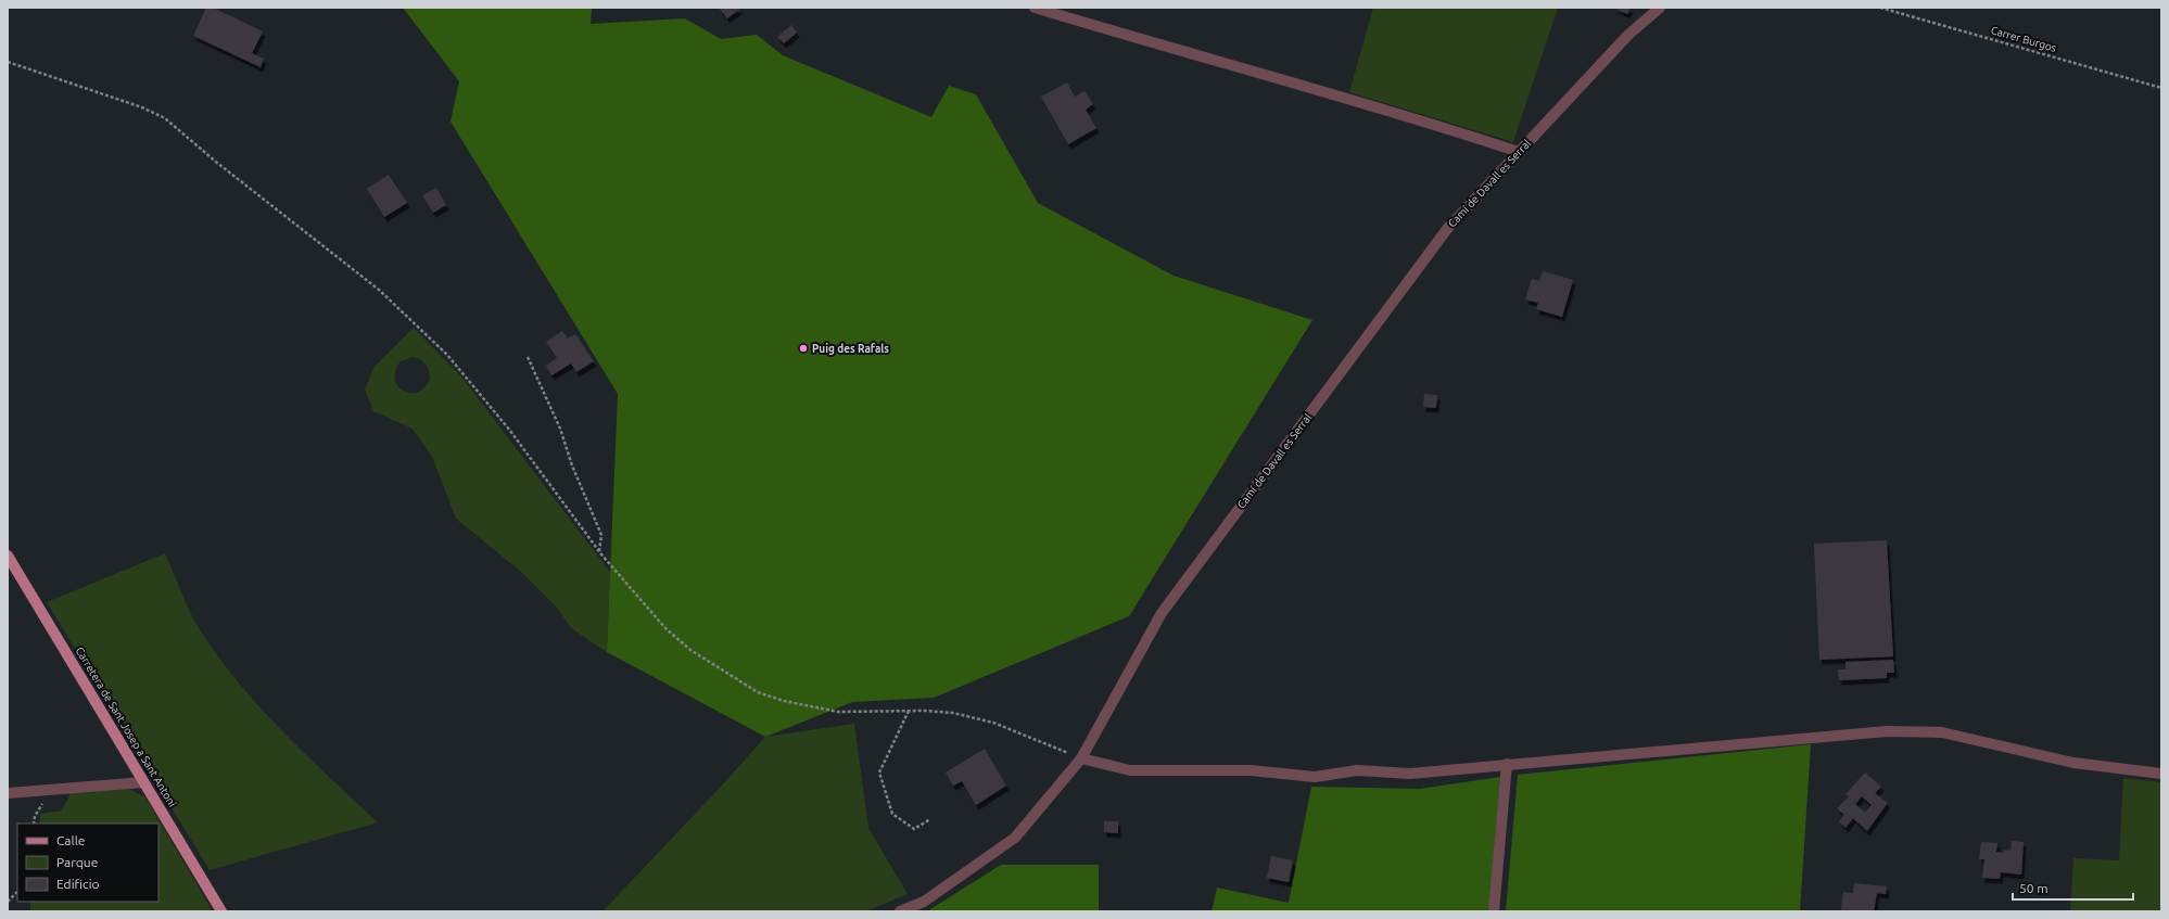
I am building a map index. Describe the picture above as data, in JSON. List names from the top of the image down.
{
  "streets": {
    "main road": ["Carretera de Sant Josep a Sant Antoni"],
    "street": ["Camí de Davall es Serral"],
    "path": ["Carrer Burgos"]
  },
  "places": ["Puig des Rafals"],
  "legend": ["Calle", "Parque", "Edificio"],
  "scale_bar": "50 m"
}
